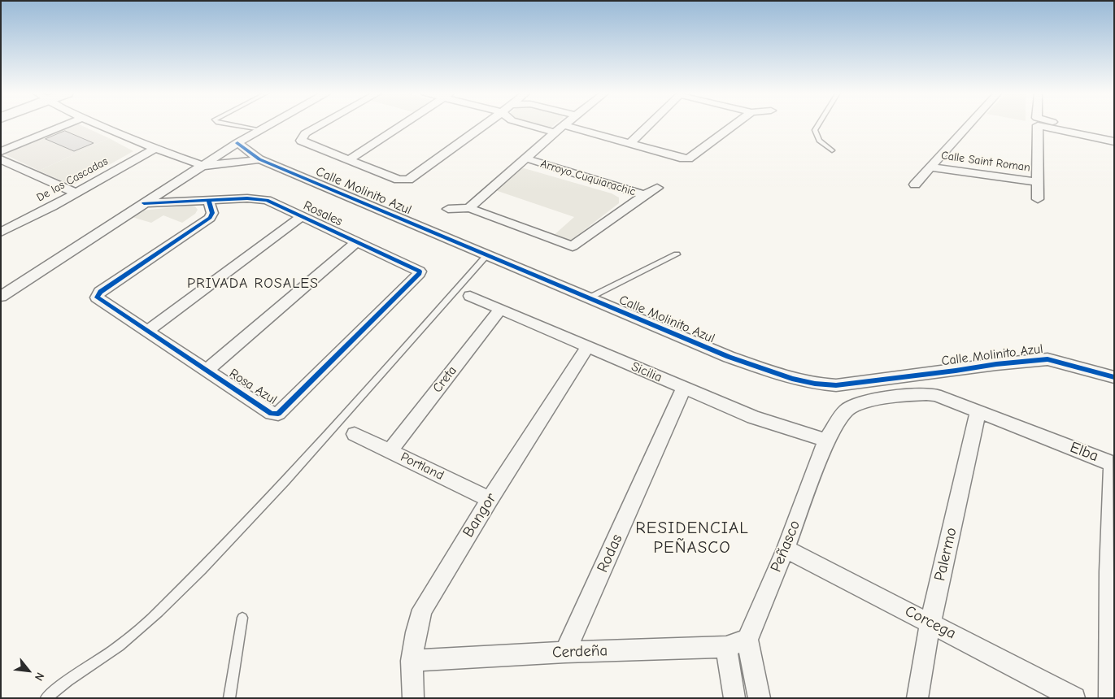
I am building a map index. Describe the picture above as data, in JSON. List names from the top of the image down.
{
  "streets": {
    "street": [
      "Calle Saint Roman",
      "Arroyo Cuquiarachic",
      "De las Cascadas",
      "Calle Molinito Azul",
      "Rosales",
      "Sicilia",
      "Creta",
      "Rosa Azul",
      "Elba",
      "Portland",
      "Bangor",
      "Peñasco",
      "Rodas",
      "Palermo",
      "Corcega",
      "Cerdeña"
    ]
  },
  "crossings": [
    ["Rosales", "Rosa Azul"],
    ["Sicilia", "Creta"],
    ["Sicilia", "Bangor"],
    ["Sicilia", "Peñasco"],
    ["Sicilia", "Rodas"],
    ["Creta", "Portland"],
    ["Elba", "Peñasco"],
    ["Elba", "Palermo"],
    ["Portland", "Bangor"],
    ["Bangor", "Cerdeña"],
    ["Peñasco", "Corcega"],
    ["Peñasco", "Cerdeña"],
    ["Rodas", "Cerdeña"],
    ["Palermo", "Corcega"]
  ],
  "districts": ["PRIVADA ROSALES", "RESIDENCIAL PEÑASCO"],
  "north": "bottom right"
}
